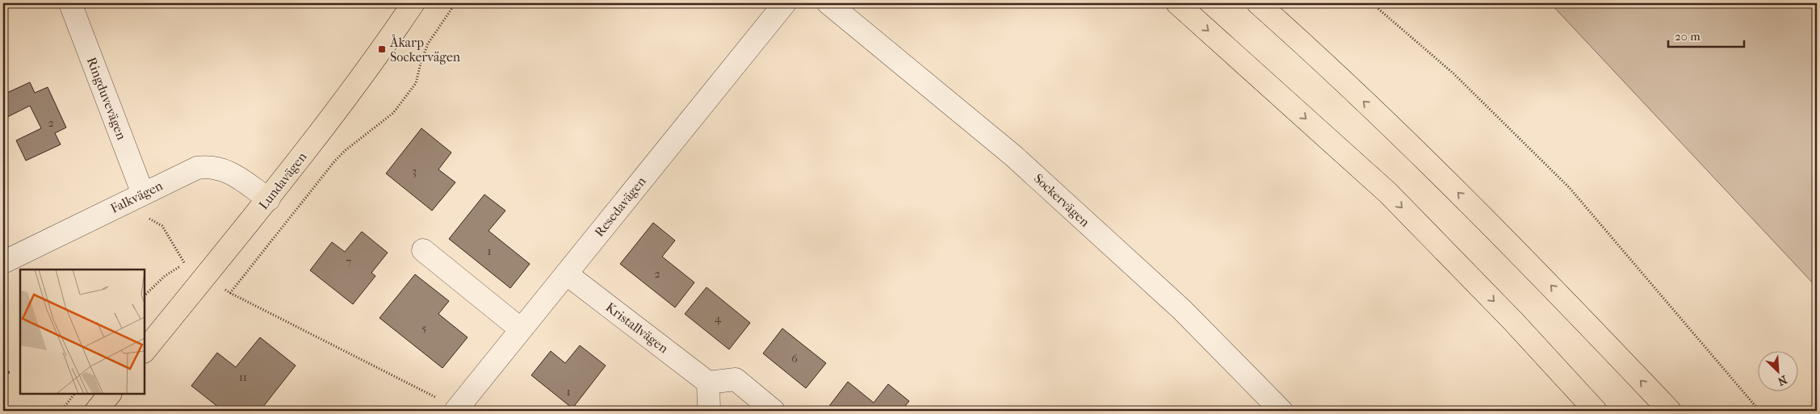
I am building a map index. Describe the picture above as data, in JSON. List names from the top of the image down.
{
  "streets": {
    "main road": ["Lundavägen"],
    "street": [
      "Ringduvevägen",
      "Falkvägen",
      "Sockervägen",
      "Resedavägen",
      "Kristallvägen"
    ]
  },
  "crossings": [
    ["Ringduvevägen", "Falkvägen"],
    ["Lundavägen", "Falkvägen"],
    ["Resedavägen", "Kristallvägen"]
  ],
  "places": {
    "transit": ["Åkarp Sockervägen"]
  },
  "house_numbers": [
    "2",
    "3",
    "1",
    "7",
    "2",
    "4",
    "5",
    "6",
    "11",
    "1"
  ],
  "scale_bar": "20 m",
  "north": "bottom right"
}
